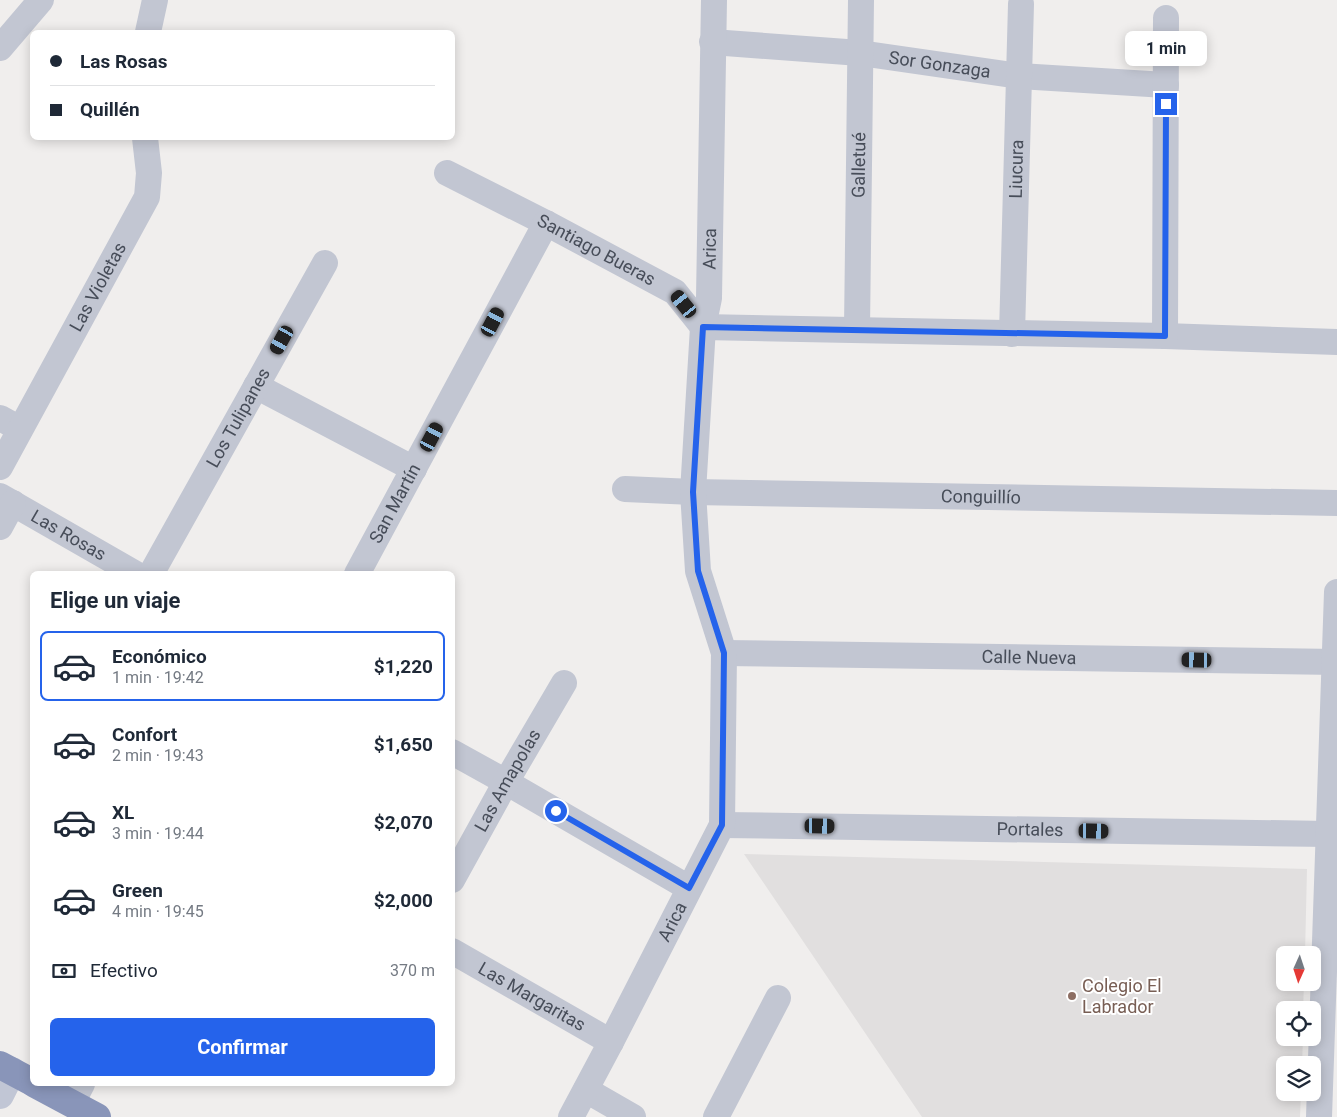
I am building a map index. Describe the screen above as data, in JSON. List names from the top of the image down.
{
  "streets": {
    "street": [
      "Sor Gonzaga",
      "Galletué",
      "Liucura",
      "Arica",
      "Santiago Bueras",
      "Las Violetas",
      "Los Tulipanes",
      "Conguillío",
      "San Martín",
      "Las Rosas",
      "Calle Nueva",
      "Las Amapolas",
      "Portales",
      "Las Margaritas"
    ]
  },
  "crossings": [
    ["Sor Gonzaga", "Galletué"],
    ["Sor Gonzaga", "Liucura"],
    ["Sor Gonzaga", "Arica"],
    ["Arica", "Santiago Bueras"],
    ["Arica", "Conguillío"],
    ["Arica", "Calle Nueva"],
    ["Arica", "Portales"],
    ["Arica", "Las Margaritas"],
    ["Santiago Bueras", "San Martín"]
  ],
  "places": ["Colegio El Labrador"],
  "north": "bottom",
  "page": {
    "banner": ["Las Rosas", "Quillén"],
    "bubble": "1 min",
    "heading": "Elige un viaje",
    "list": [
      {
        "name": "Económico",
        "note": "1 min · 19:42",
        "value": "$1,220"
      },
      {
        "name": "Confort",
        "note": "2 min · 19:43",
        "value": "$1,650"
      },
      {
        "name": "XL",
        "note": "3 min · 19:44",
        "value": "$2,070"
      },
      {
        "name": "Green",
        "note": "4 min · 19:45",
        "value": "$2,000"
      }
    ],
    "pay": ["Efectivo", "370 m"],
    "buttons": "Confirmar"
  }
}
